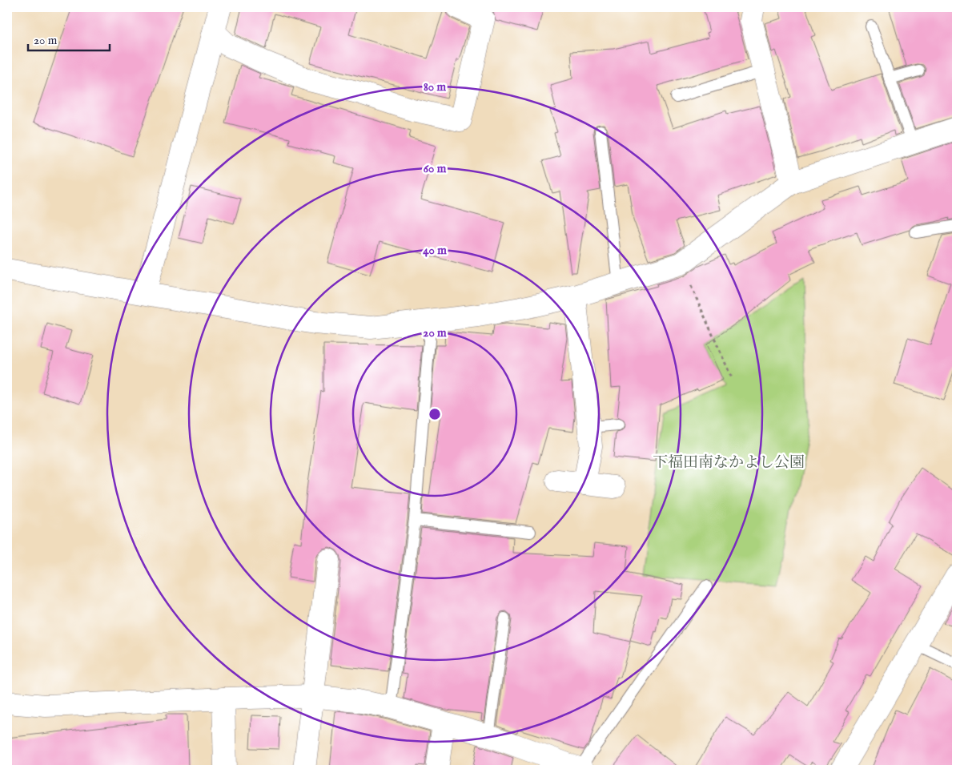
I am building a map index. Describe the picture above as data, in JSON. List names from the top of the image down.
{
  "parks": ["下福田南なかよし公園"],
  "scale_bar": "20 m",
  "rings": [
    "80 m",
    "60 m",
    "40 m",
    "20 m"
  ]
}
